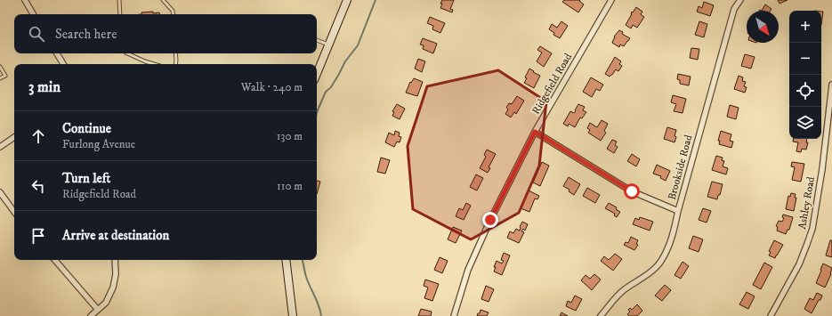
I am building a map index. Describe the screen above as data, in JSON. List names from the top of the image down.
{
  "streets": {
    "street": ["Ridgefield Road", "Brookside Road", "Ashley Road"]
  },
  "north": "bottom right",
  "page": {
    "map_buttons": ["+", "−"],
    "search": "Search here",
    "heading": ["3 min", "Walk · 240 m"],
    "list": [
      ["Continue", "Furlong Avenue", "130 m"],
      ["Turn left", "Ridgefield Road", "110 m"],
      "Arrive at destination"
    ]
  }
}
